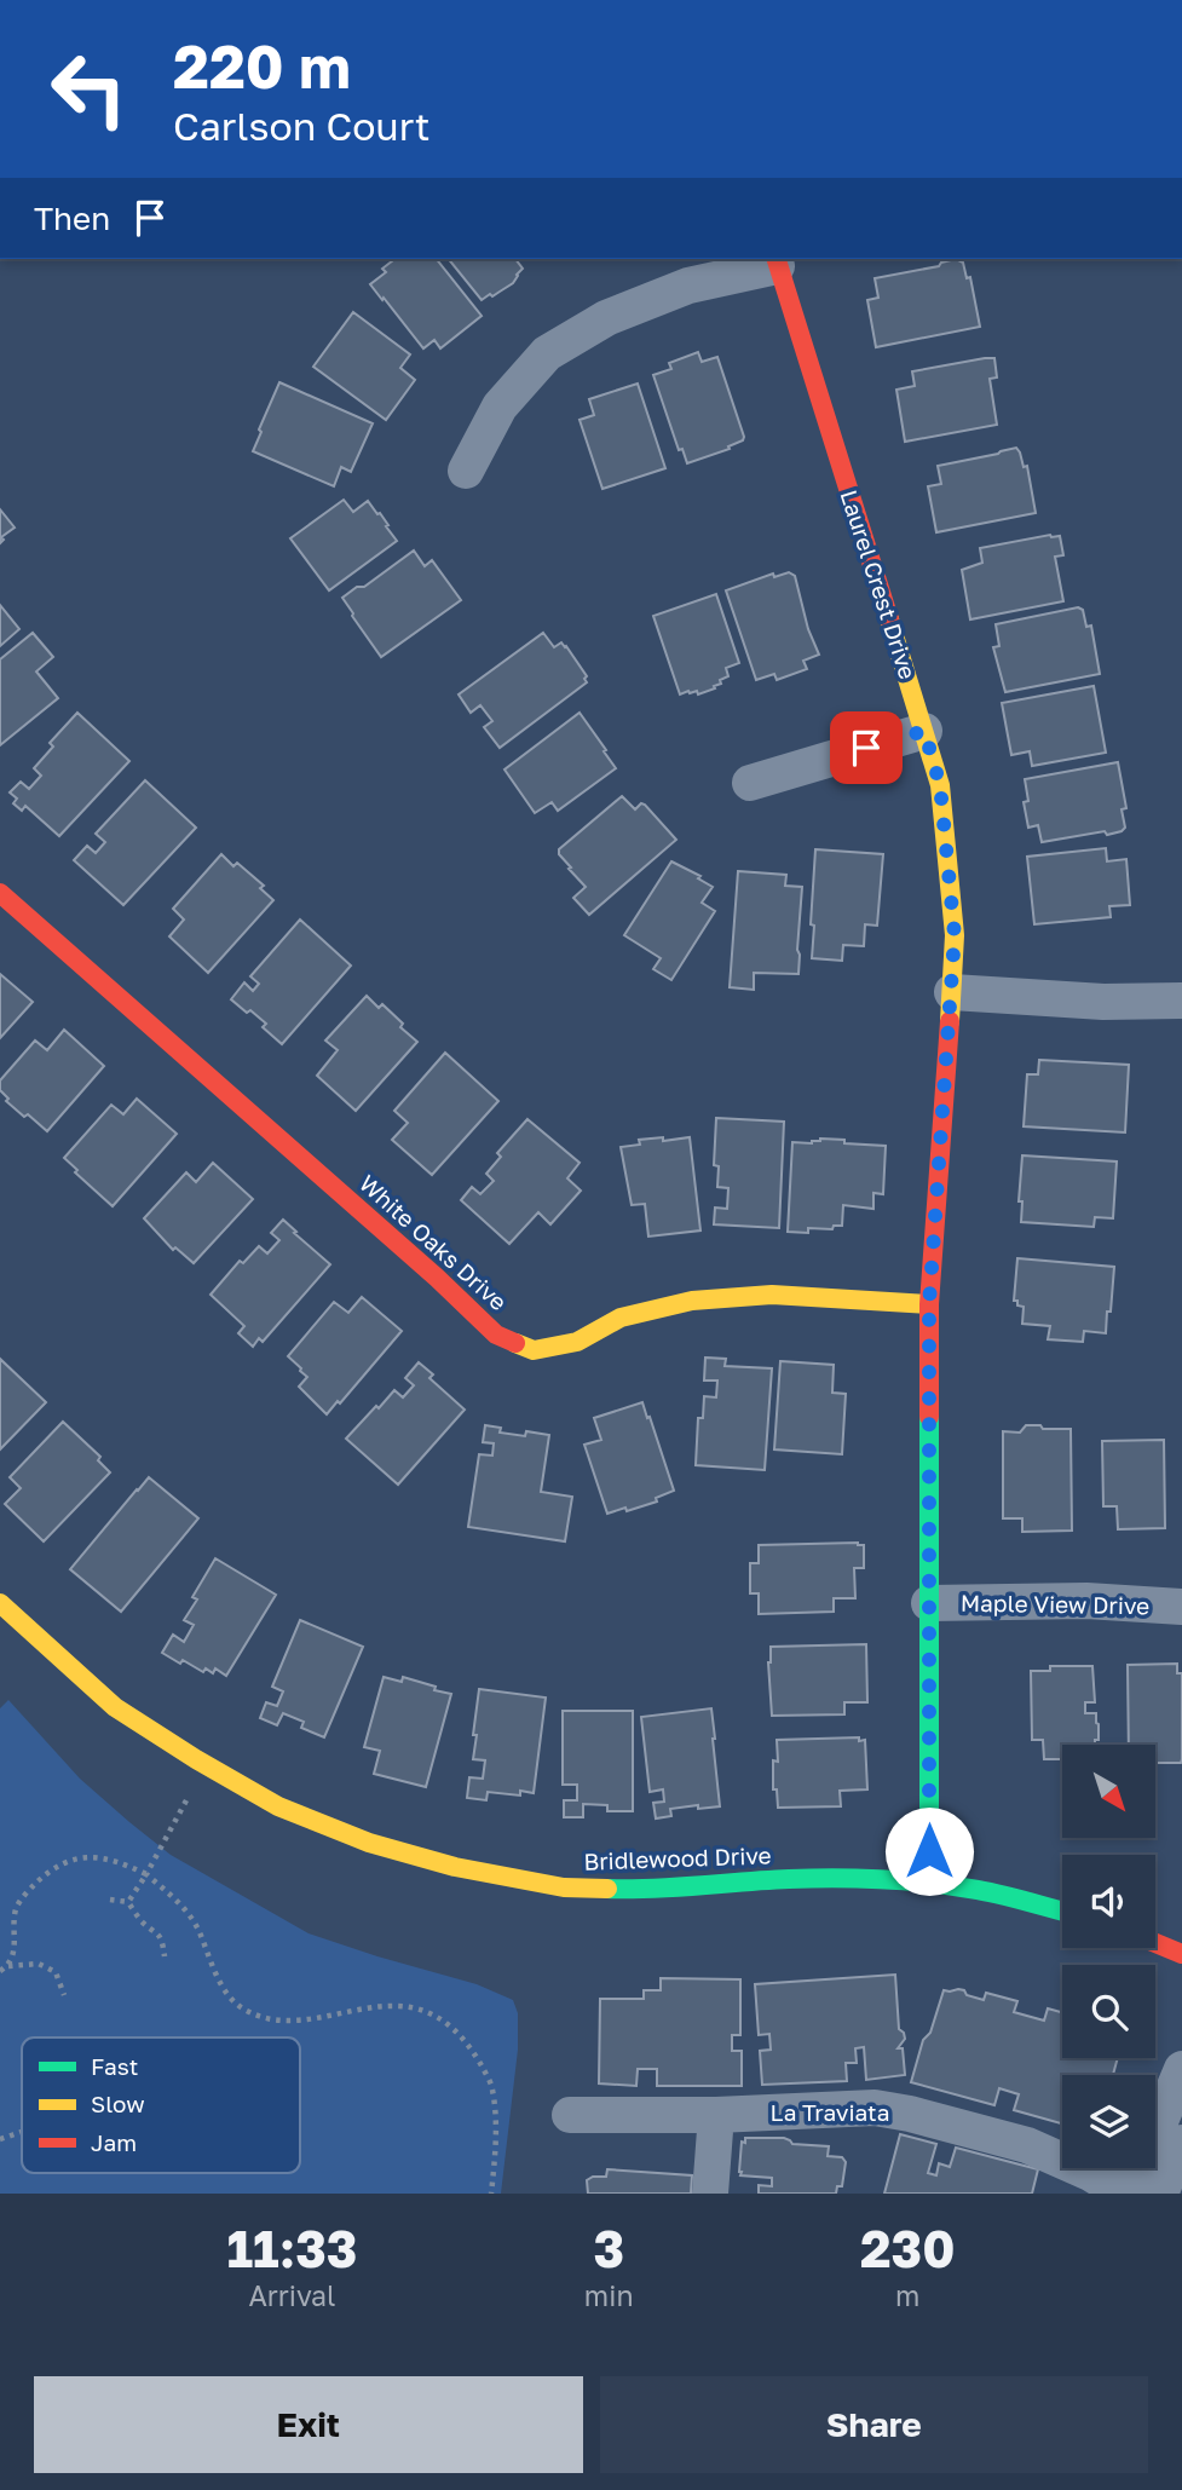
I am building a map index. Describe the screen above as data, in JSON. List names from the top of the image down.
{
  "streets": {
    "street": [
      "Laurel Crest Drive",
      "White Oaks Drive",
      "Maple View Drive",
      "Bridlewood Drive",
      "La Traviata"
    ]
  },
  "crossings": [
    ["Laurel Crest Drive", "White Oaks Drive"],
    ["Laurel Crest Drive", "Maple View Drive"],
    ["Laurel Crest Drive", "Bridlewood Drive"]
  ],
  "legend": ["Fast", "Slow", "Jam"],
  "north": "bottom right",
  "page": {
    "turn": ["220 m", "Carlson Court"],
    "then": "Then",
    "eta": [
      "11:33",
      "Arrival",
      "3",
      "min",
      "230",
      "m"
    ],
    "buttons": ["Exit", "Share"]
  }
}
